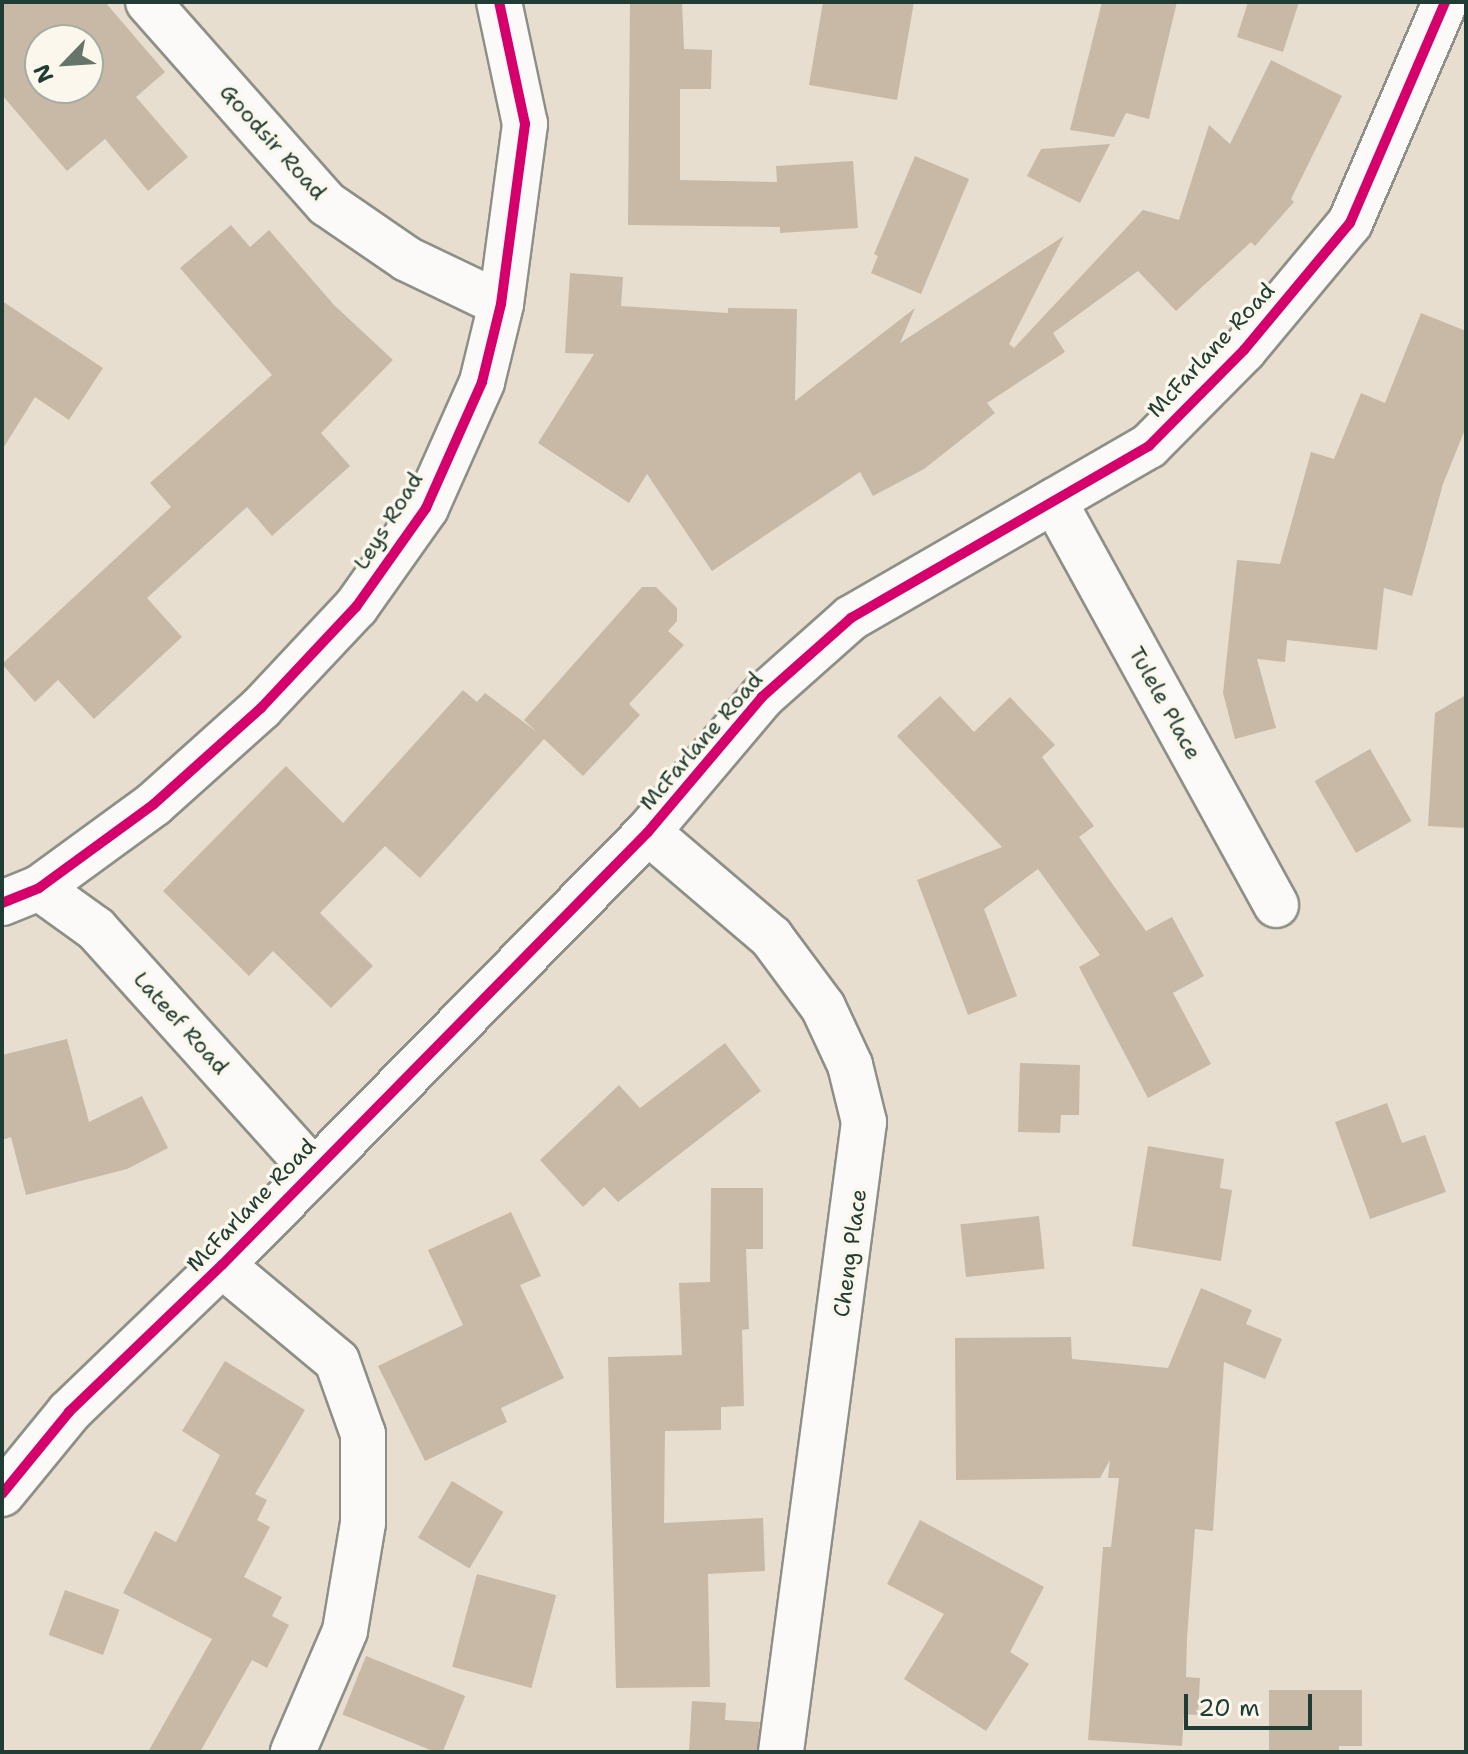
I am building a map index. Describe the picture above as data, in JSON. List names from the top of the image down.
{
  "streets": {
    "street": [
      "Goodsir Road",
      "McFarlane Road",
      "Leys Road",
      "Tulele Place",
      "Lateef Road",
      "Cheng Place"
    ]
  },
  "crossings": [
    ["Goodsir Road", "Leys Road"],
    ["McFarlane Road", "Tulele Place"],
    ["McFarlane Road", "Lateef Road"],
    ["McFarlane Road", "Cheng Place"],
    ["Leys Road", "Lateef Road"]
  ],
  "scale_bar": "20 m",
  "north": "bottom left"
}
